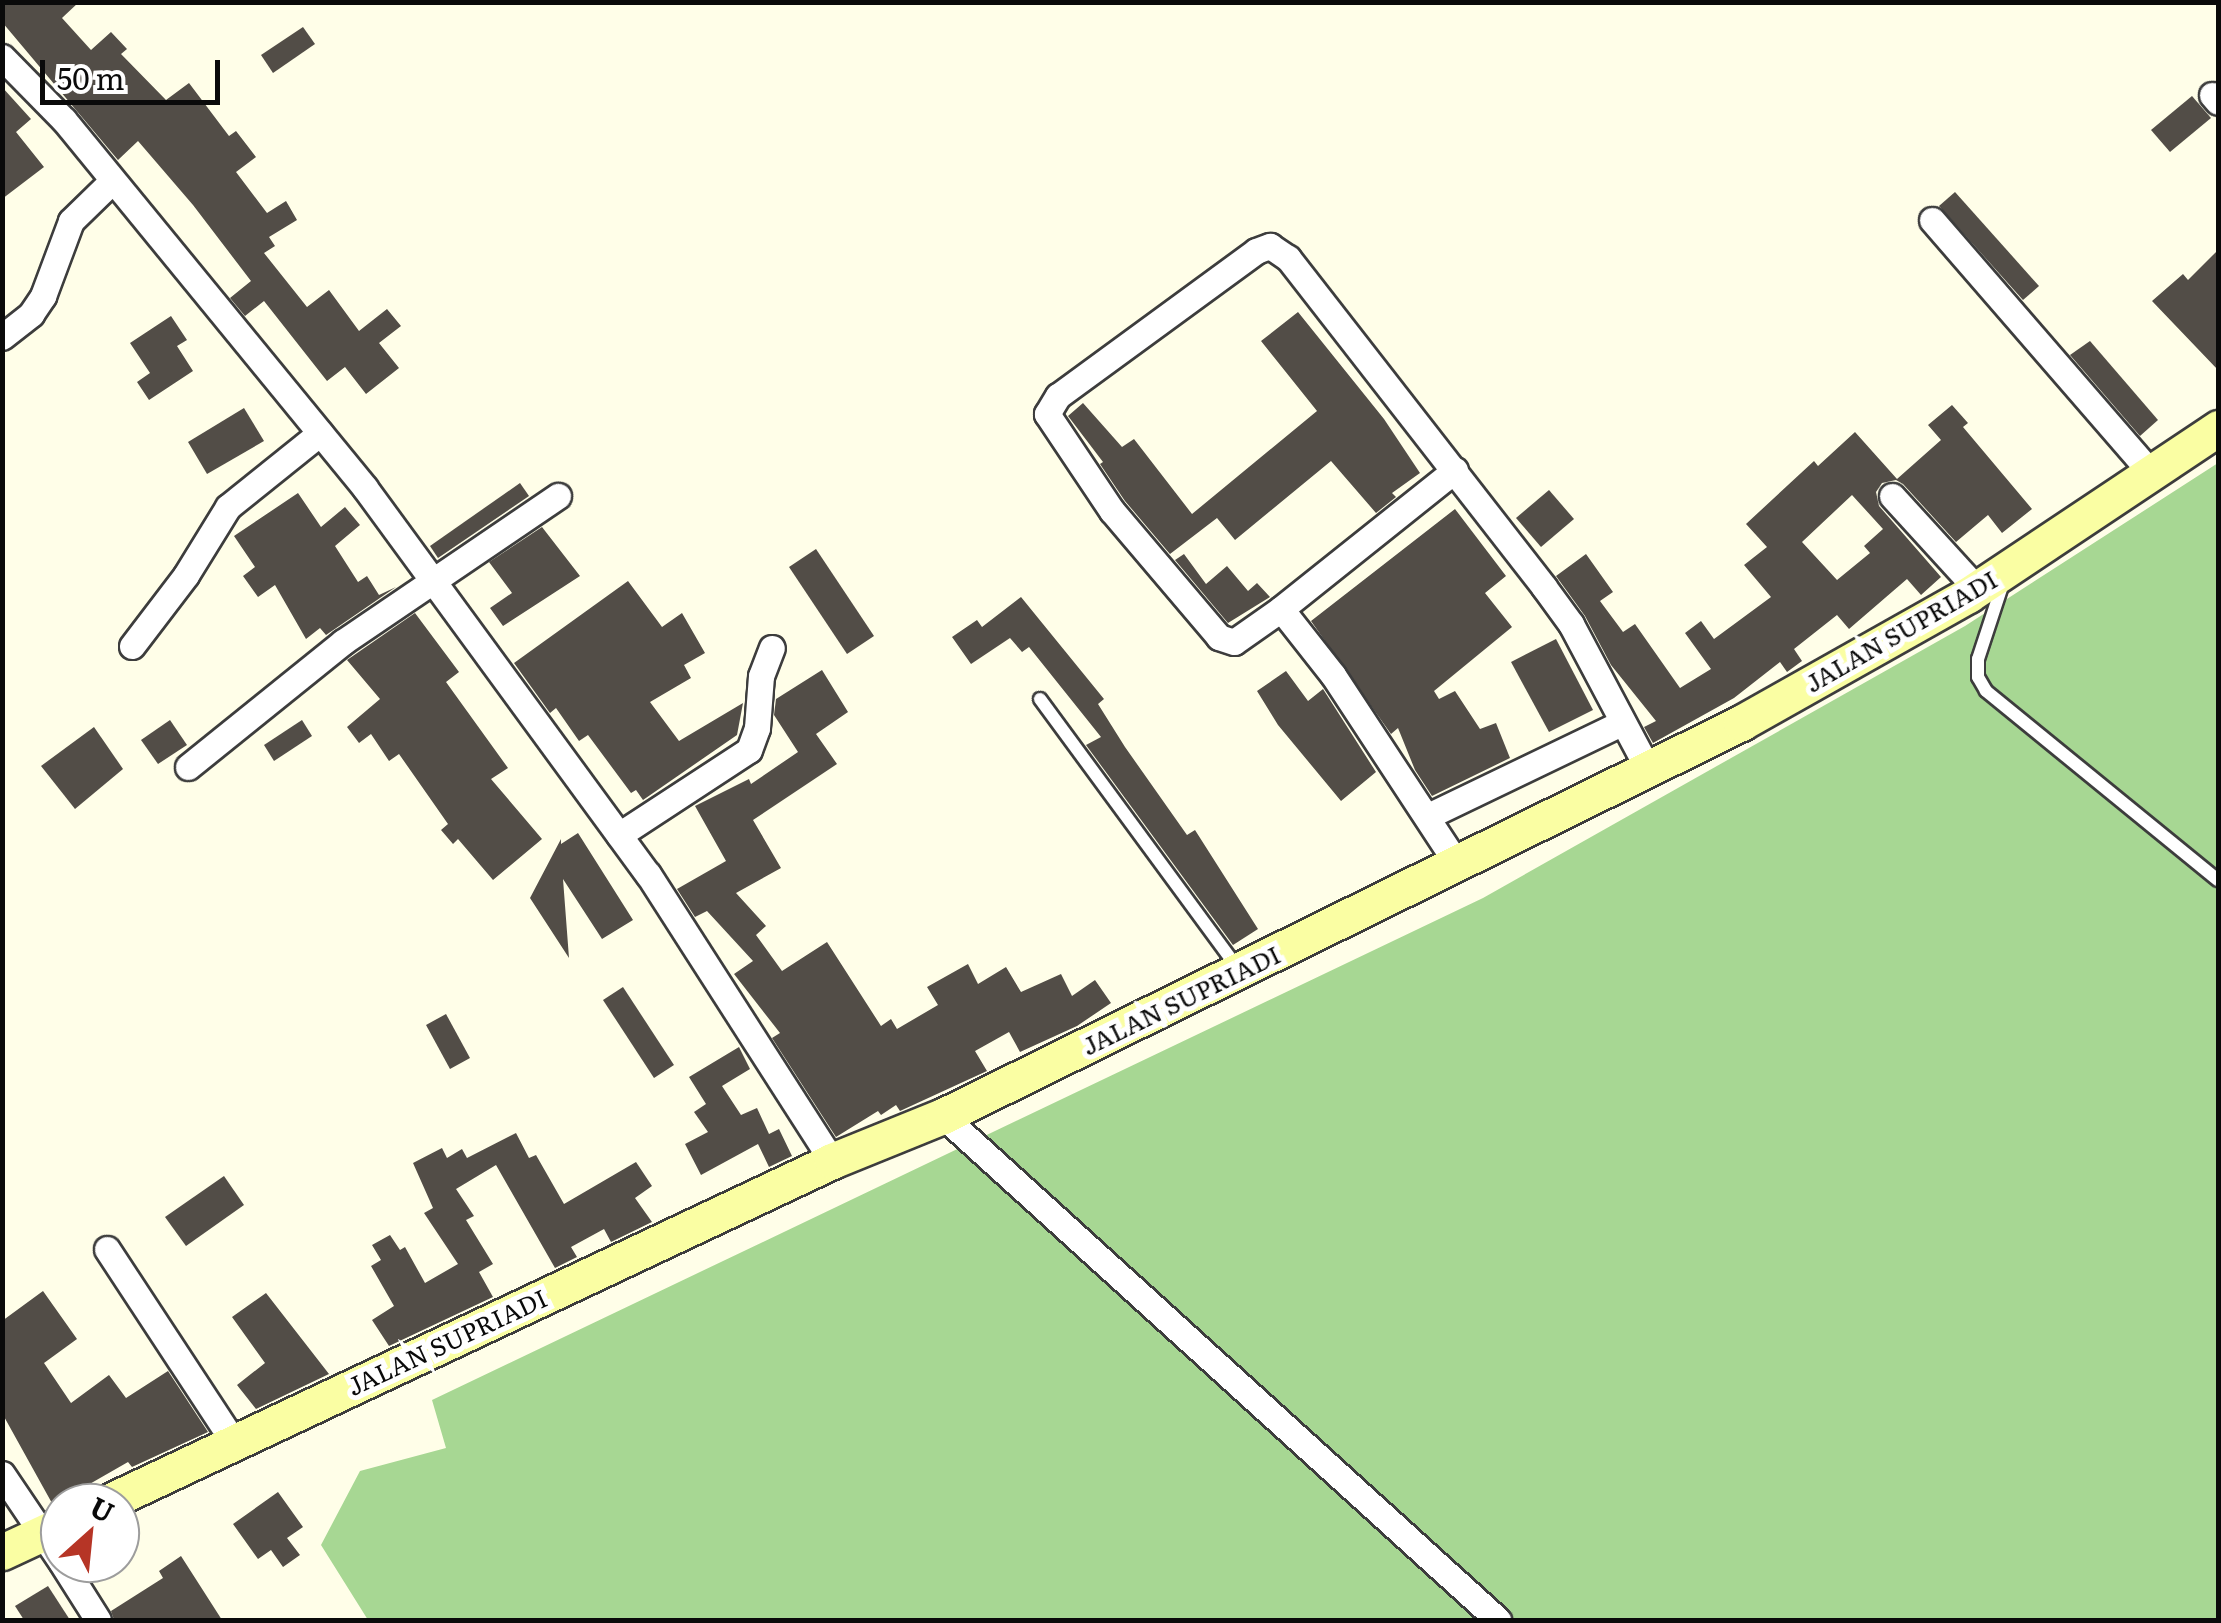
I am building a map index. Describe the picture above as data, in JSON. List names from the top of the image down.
{
  "streets": {
    "main road": ["JALAN SUPRIADI"]
  },
  "scale_bar": "50 m",
  "north": "top right"
}
